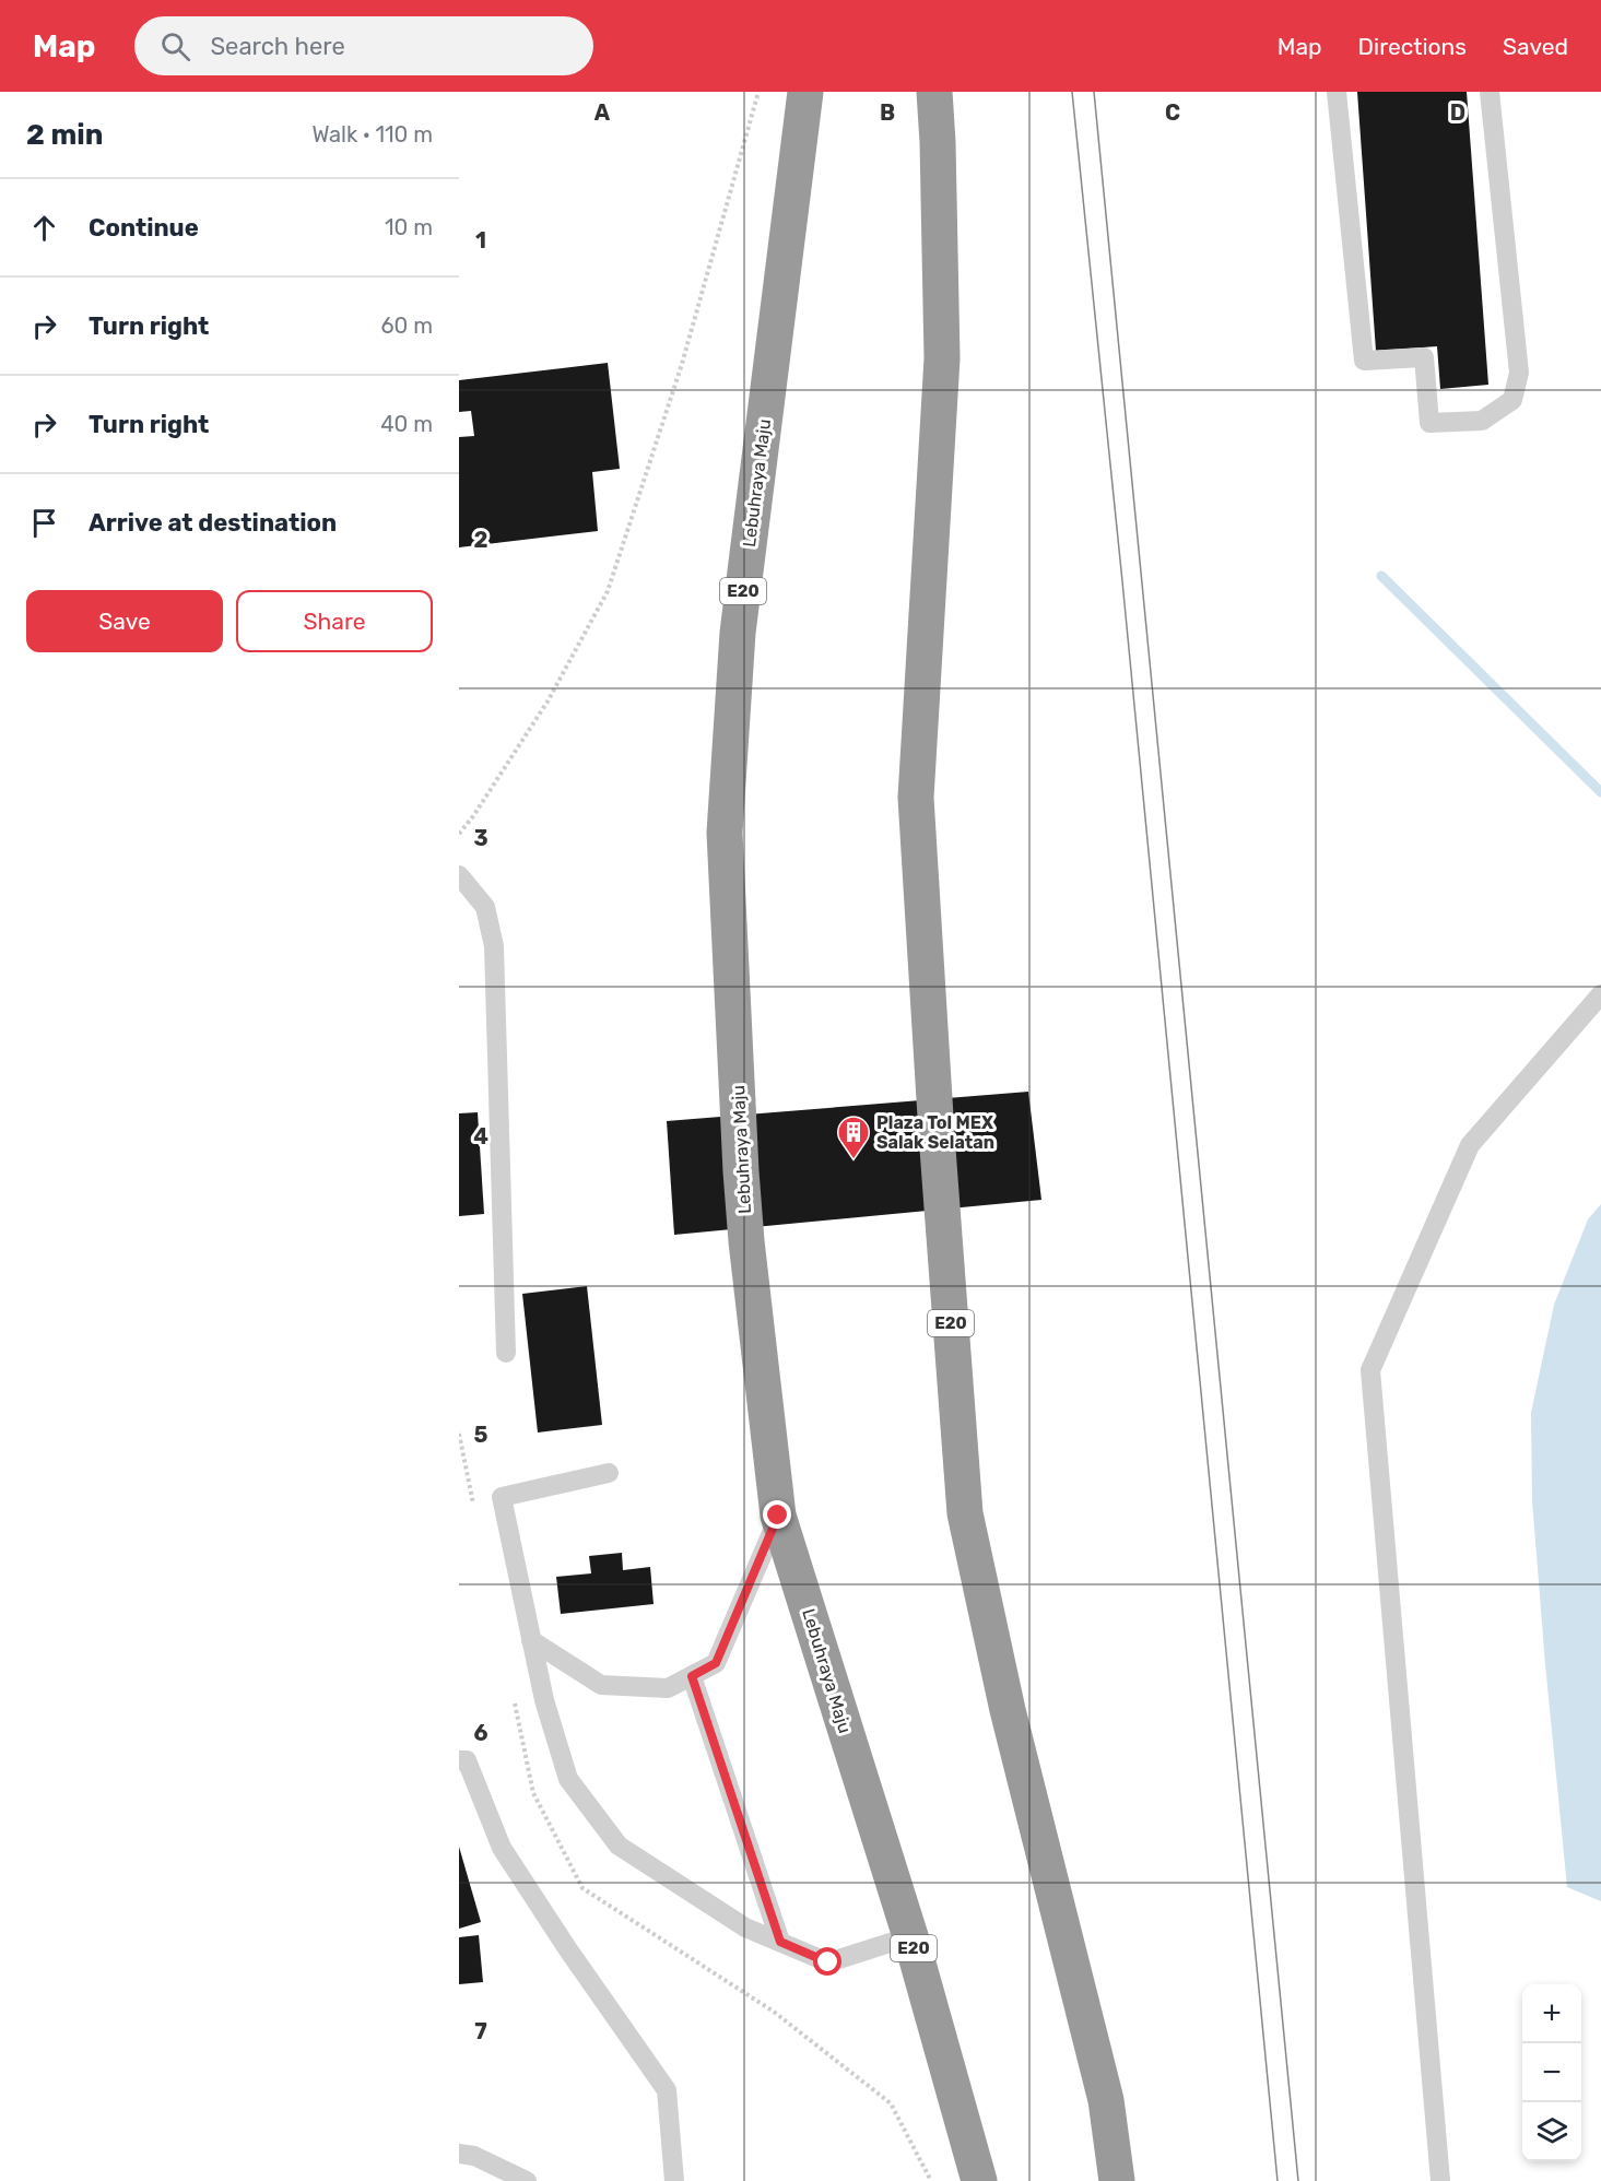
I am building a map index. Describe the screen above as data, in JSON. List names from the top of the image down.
{
  "streets": {
    "highway": ["Lebuhraya Maju", "E20"]
  },
  "places": {
    "building": ["Plaza Tol MEX Salak Selatan"]
  },
  "page": {
    "header": "Map",
    "search": "Search here",
    "nav": ["Map", "Directions", "Saved"],
    "heading": ["2 min", "Walk · 110 m"],
    "list": [
      ["Continue", "10 m"],
      ["Turn right", "60 m"],
      ["Turn right", "40 m"],
      "Arrive at destination"
    ],
    "buttons": ["Save", "Share"],
    "map_buttons": ["+", "−"]
  },
  "grid": {
    "columns": [
      "A",
      "B",
      "C",
      "D"
    ],
    "rows": [
      "1",
      "2",
      "3",
      "4",
      "5",
      "6",
      "7"
    ]
  }
}
